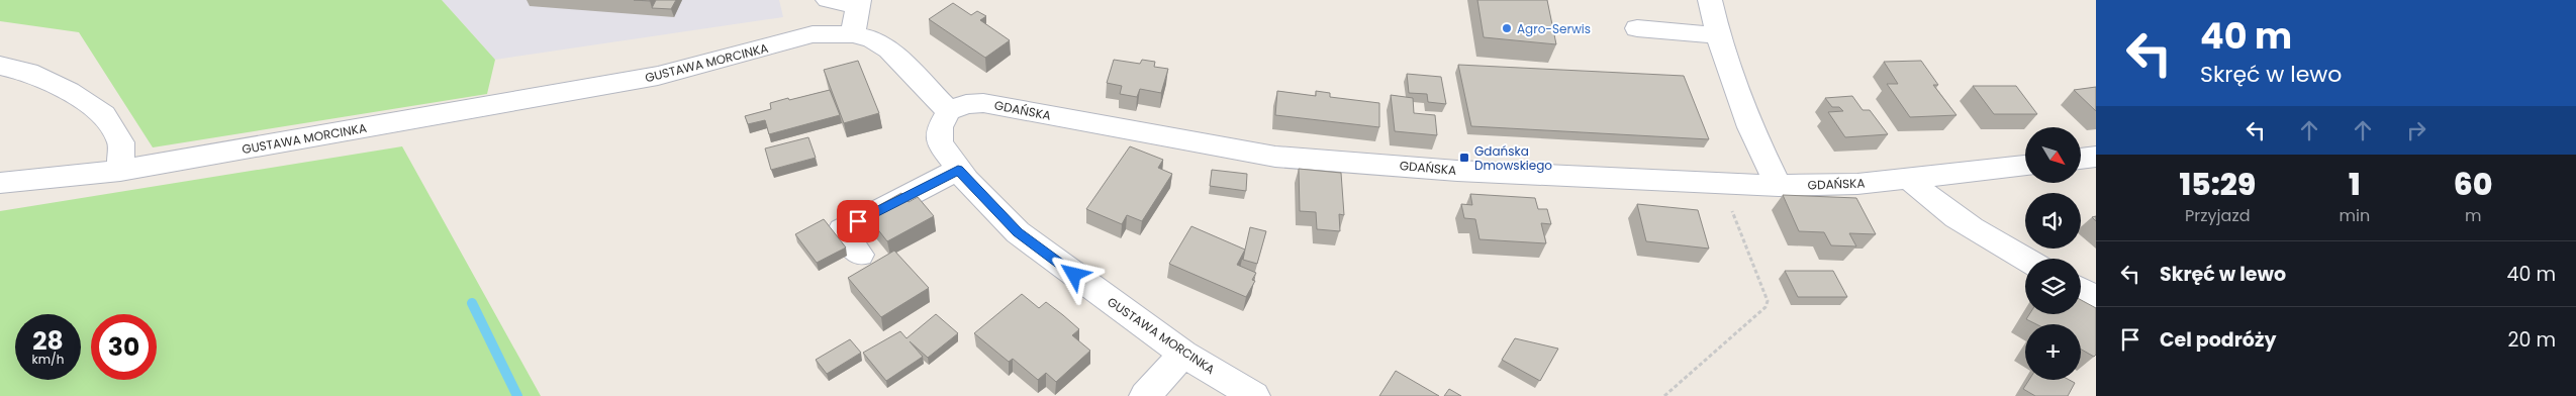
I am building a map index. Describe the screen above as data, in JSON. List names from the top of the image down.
{
  "streets": {
    "street": ["GUSTAWA MORCINKA", "GDAŃSKA"]
  },
  "crossings": [
    ["GUSTAWA MORCINKA", "GDAŃSKA"]
  ],
  "places": {
    "other": ["Agro-Serwis"],
    "transit": ["Gdańska Dmowskiego"]
  },
  "north": "bottom right",
  "page": {
    "turn": ["40 m", "Skręć w lewo"],
    "map_buttons": "+",
    "eta": [
      "15:29",
      "Przyjazd",
      "1",
      "min",
      "60",
      "m"
    ],
    "list": [
      {
        "name": "Skręć w lewo",
        "value": "40 m"
      },
      {
        "name": "Cel podróży",
        "value": "20 m"
      }
    ],
    "speed": "28 km/h",
    "limit": "30"
  }
}
